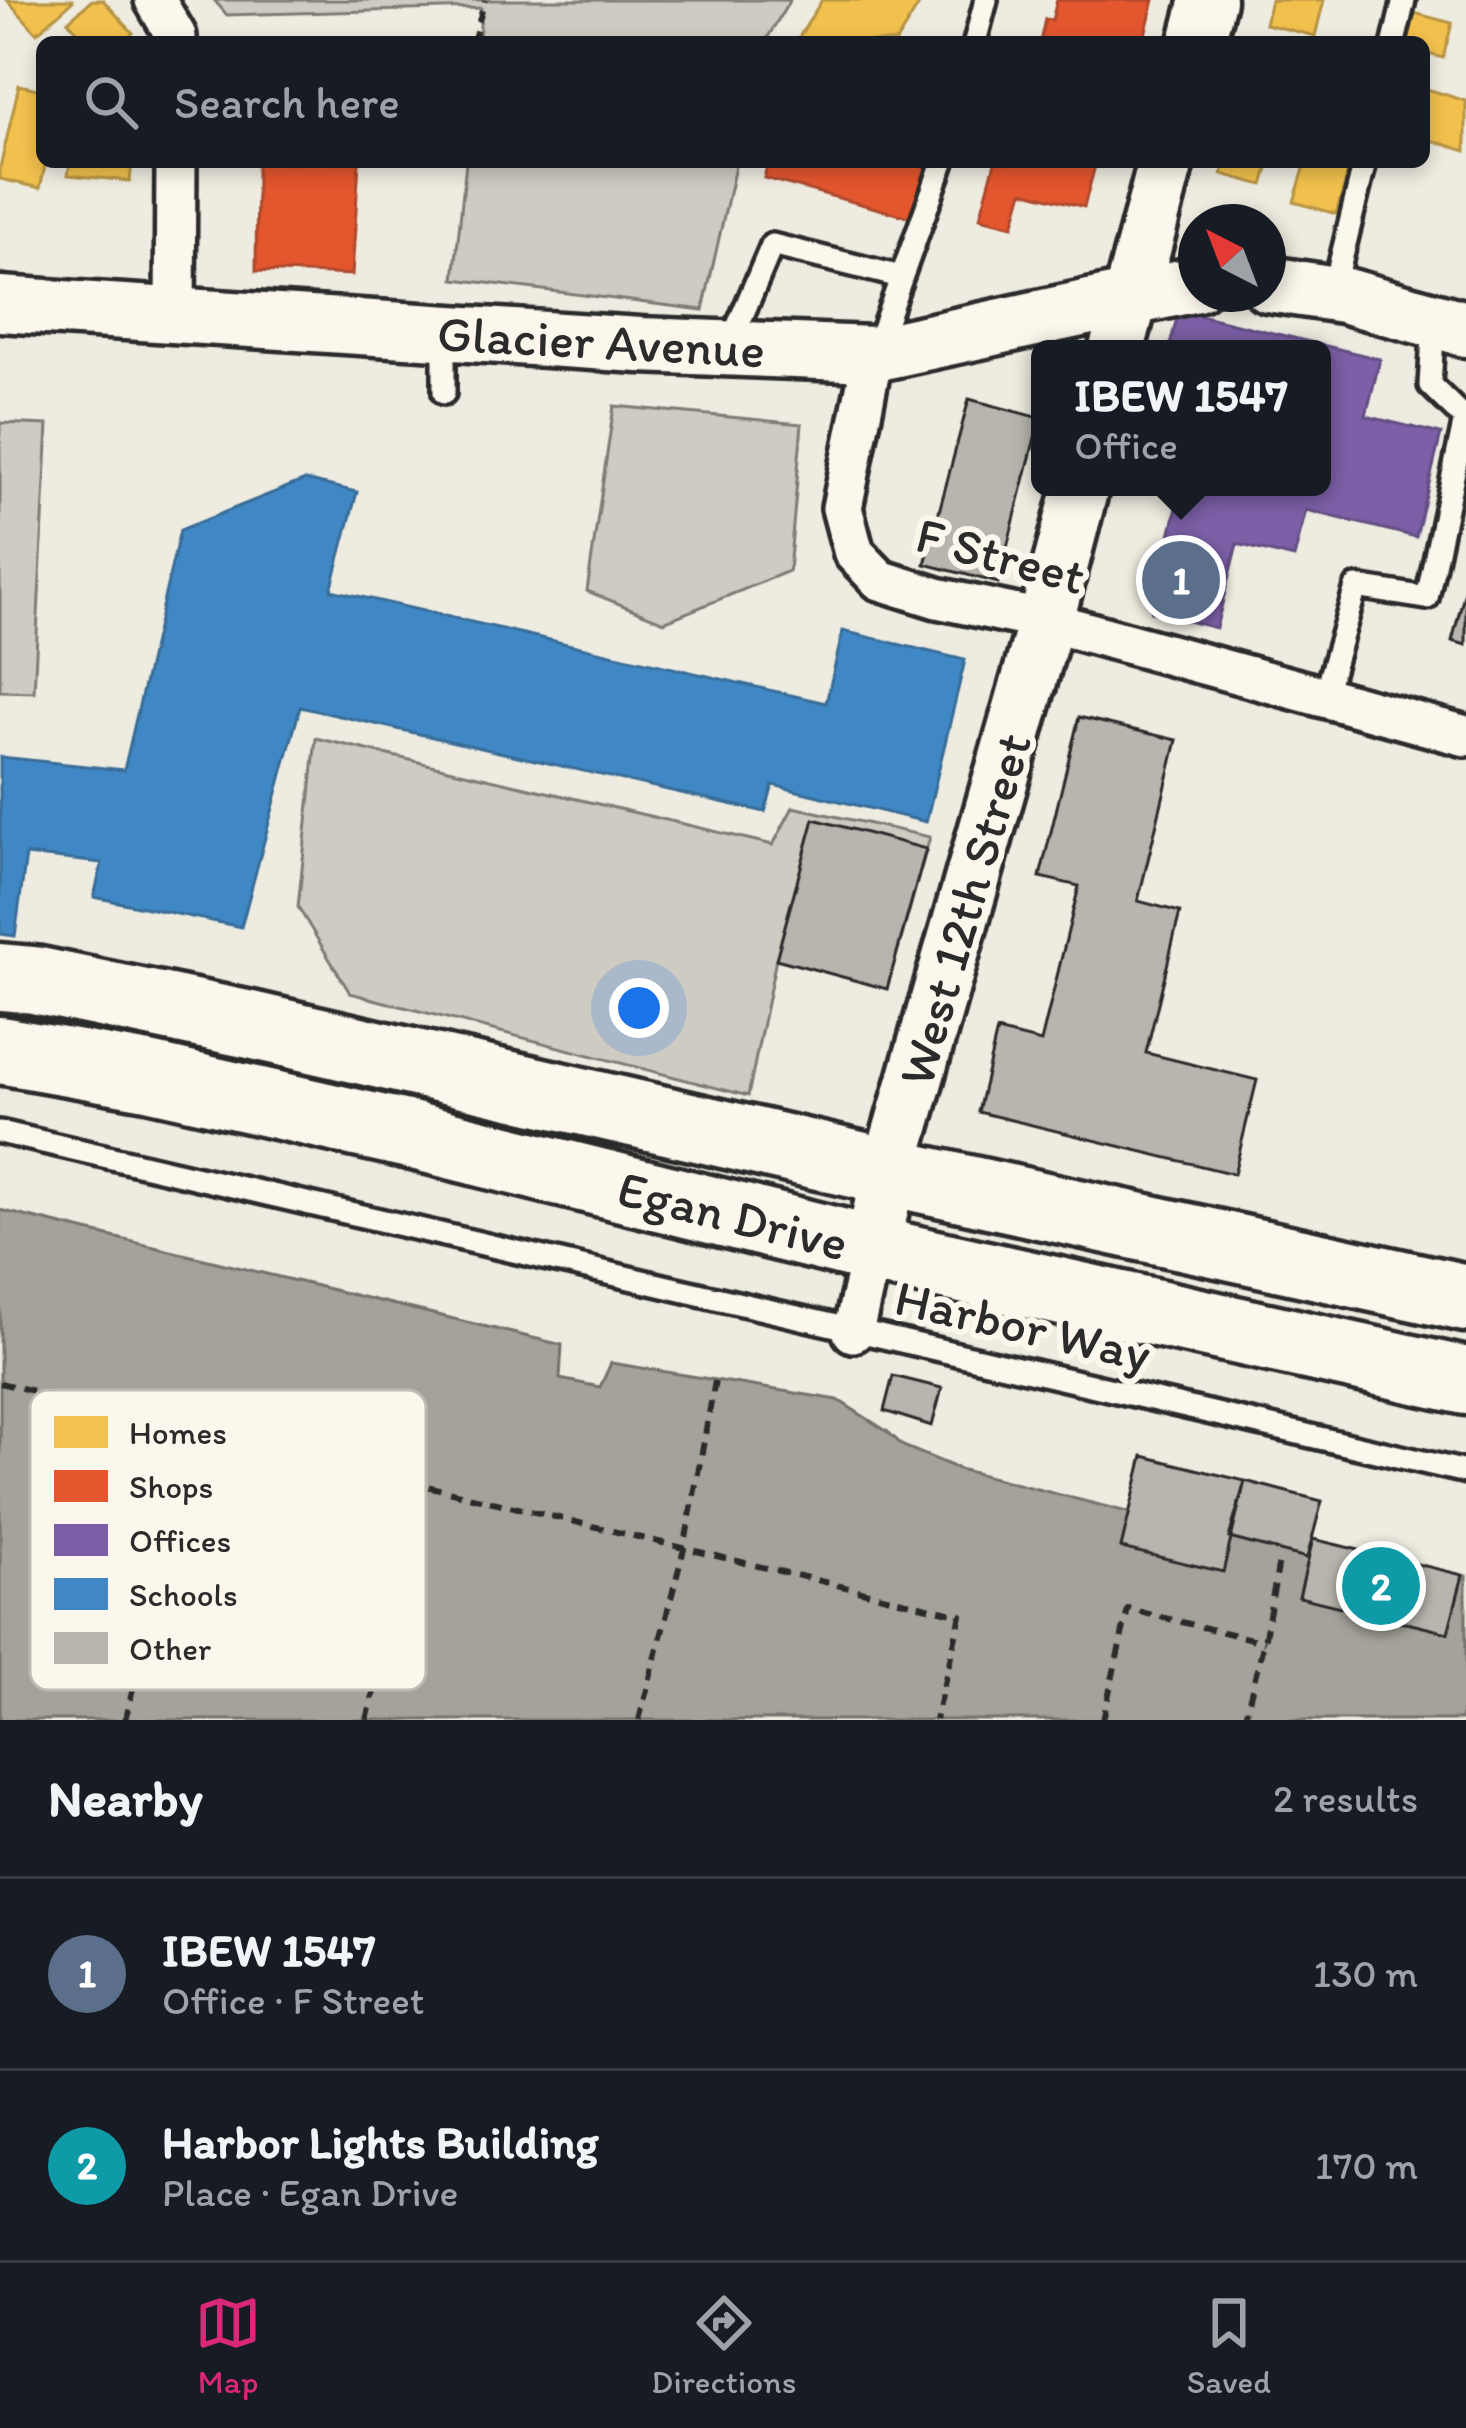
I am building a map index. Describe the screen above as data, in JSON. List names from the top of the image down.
{
  "streets": {
    "highway": ["Egan Drive"],
    "main road": ["Glacier Avenue", "West 12th Street"],
    "street": ["F Street"],
    "lane": ["Harbor Way"]
  },
  "crossings": [
    ["Glacier Avenue", "F Street"],
    ["F Street", "West 12th Street"],
    ["West 12th Street", "Egan Drive"],
    ["West 12th Street", "Harbor Way"]
  ],
  "legend": [
    "Homes",
    "Shops",
    "Offices",
    "Schools",
    "Other"
  ],
  "north": "top left",
  "page": {
    "search": "Search here",
    "popup": ["IBEW 1547", "Office"],
    "pins": ["1", "2"],
    "heading": ["Nearby", "2 results"],
    "list": [
      {
        "mark": "1",
        "name": "IBEW 1547",
        "note": "Office · F Street",
        "value": "130 m"
      },
      {
        "mark": "2",
        "name": "Harbor Lights Building",
        "note": "Place · Egan Drive",
        "value": "170 m"
      }
    ],
    "nav": ["Map", "Directions", "Saved"]
  }
}
